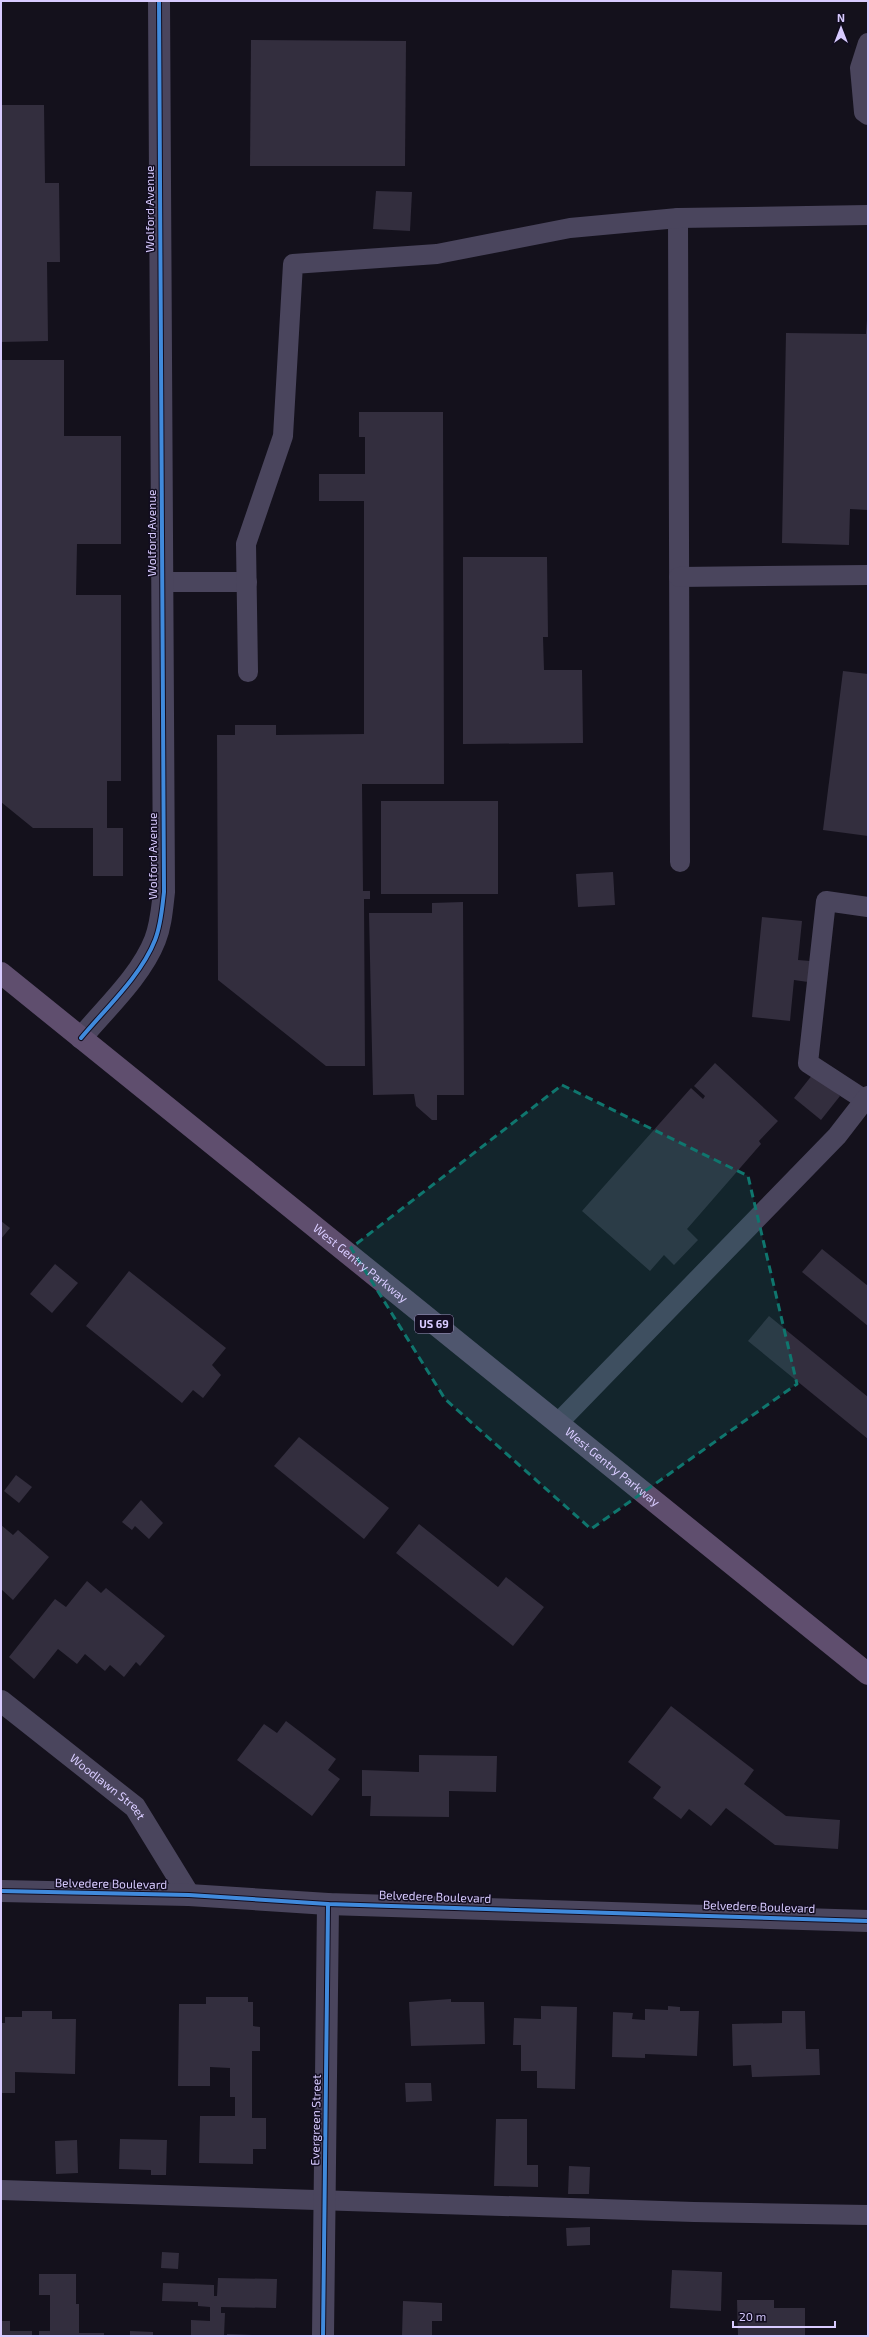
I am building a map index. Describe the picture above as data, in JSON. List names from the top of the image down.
{
  "streets": {
    "main road": ["West Gentry Parkway", "US 69"],
    "street": [
      "Wolford Avenue",
      "Woodlawn Street",
      "Belvedere Boulevard",
      "Evergreen Street"
    ]
  },
  "crossings": [
    ["Wolford Avenue", "West Gentry Parkway"],
    ["Woodlawn Street", "Belvedere Boulevard"],
    ["Belvedere Boulevard", "Evergreen Street"]
  ],
  "scale_bar": "20 m",
  "north": "top"
}
